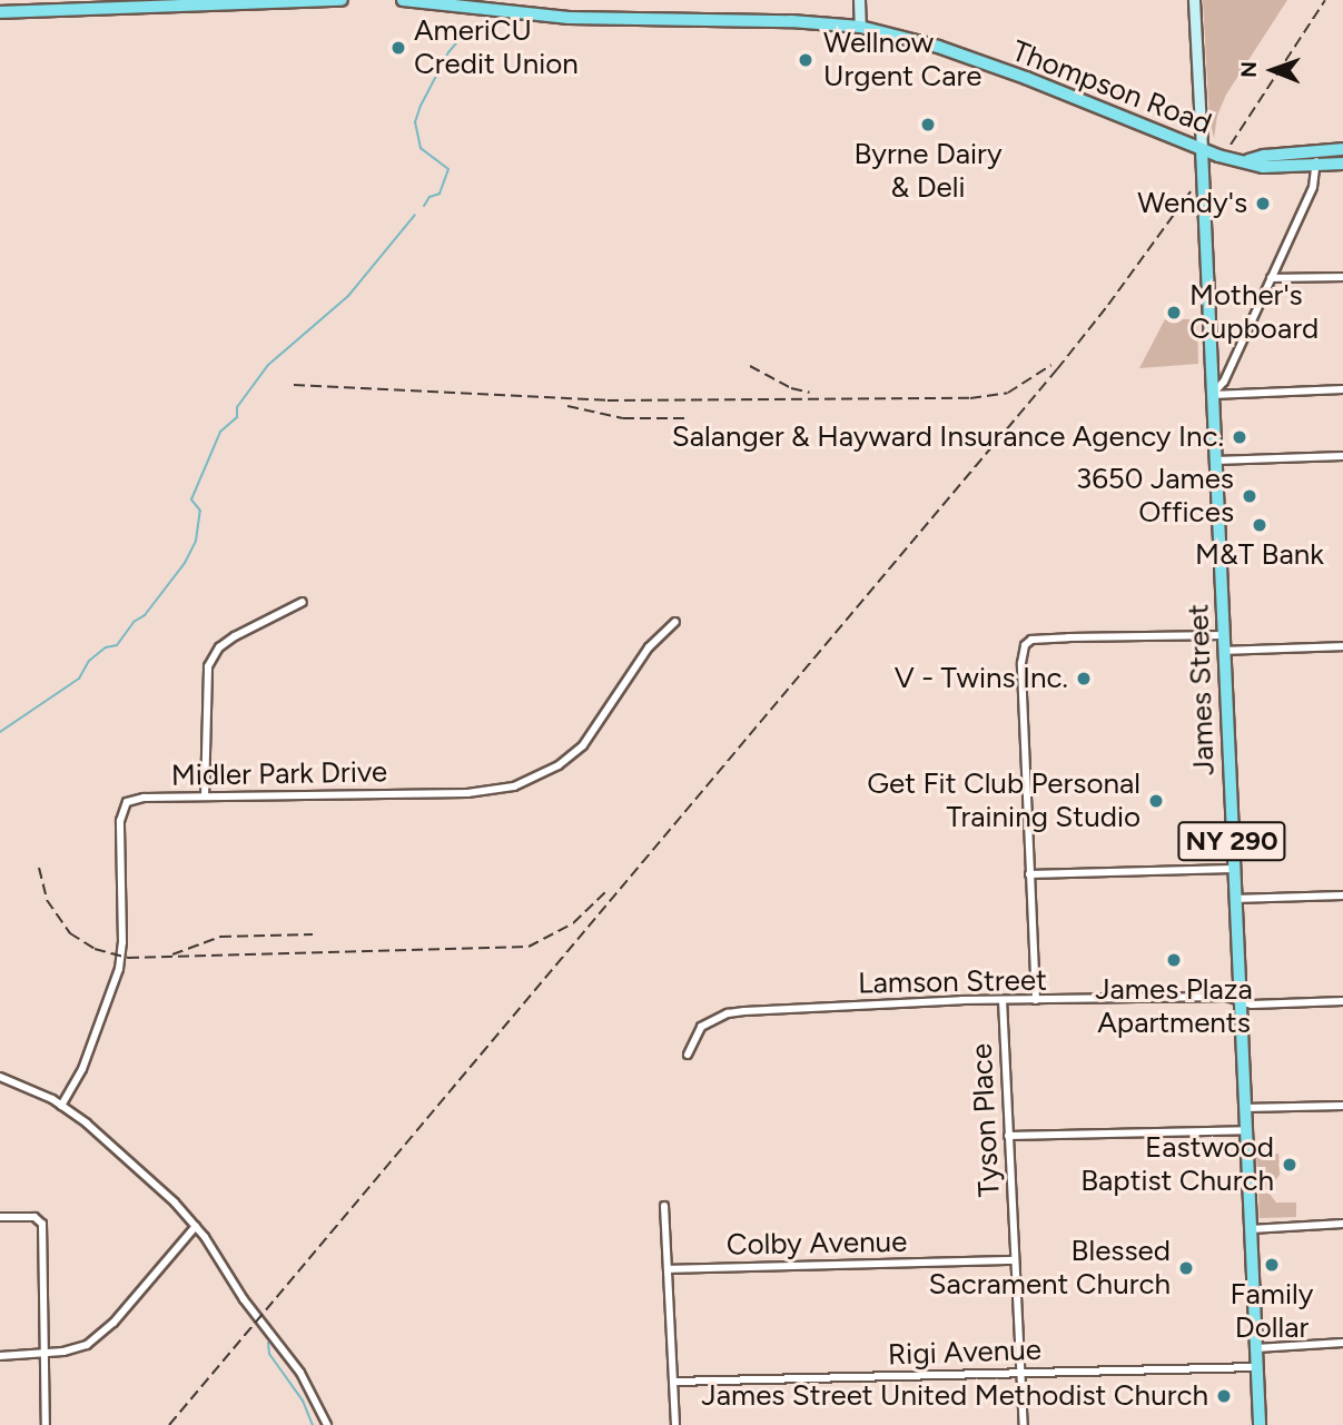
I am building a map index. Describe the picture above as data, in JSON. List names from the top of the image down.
{
  "streets": {
    "main road": ["Thompson Road", "James Street", "NY 290"],
    "street": [
      "Midler Park Drive",
      "Lamson Street",
      "Tyson Place",
      "Colby Avenue",
      "Rigi Avenue"
    ]
  },
  "crossings": [
    ["Thompson Road", "James Street"],
    ["James Street", "Lamson Street"],
    ["James Street", "Rigi Avenue"],
    ["Lamson Street", "Tyson Place"],
    ["Tyson Place", "Colby Avenue"],
    ["Tyson Place", "Rigi Avenue"]
  ],
  "places": [
    "AmeriCU Credit Union",
    "Wellnow Urgent Care",
    "Byrne Dairy & Deli",
    "Wendy's",
    "Mother's Cupboard",
    "Salanger & Hayward Insurance Agency Inc.",
    "3650 James Offices",
    "M&T Bank",
    "V - Twins Inc.",
    "Get Fit Club Personal Training Studio",
    "James Plaza Apartments",
    "Eastwood Baptist Church",
    "Family Dollar",
    "Blessed Sacrament Church",
    "James Street United Methodist Church"
  ],
  "north": "left"
}
